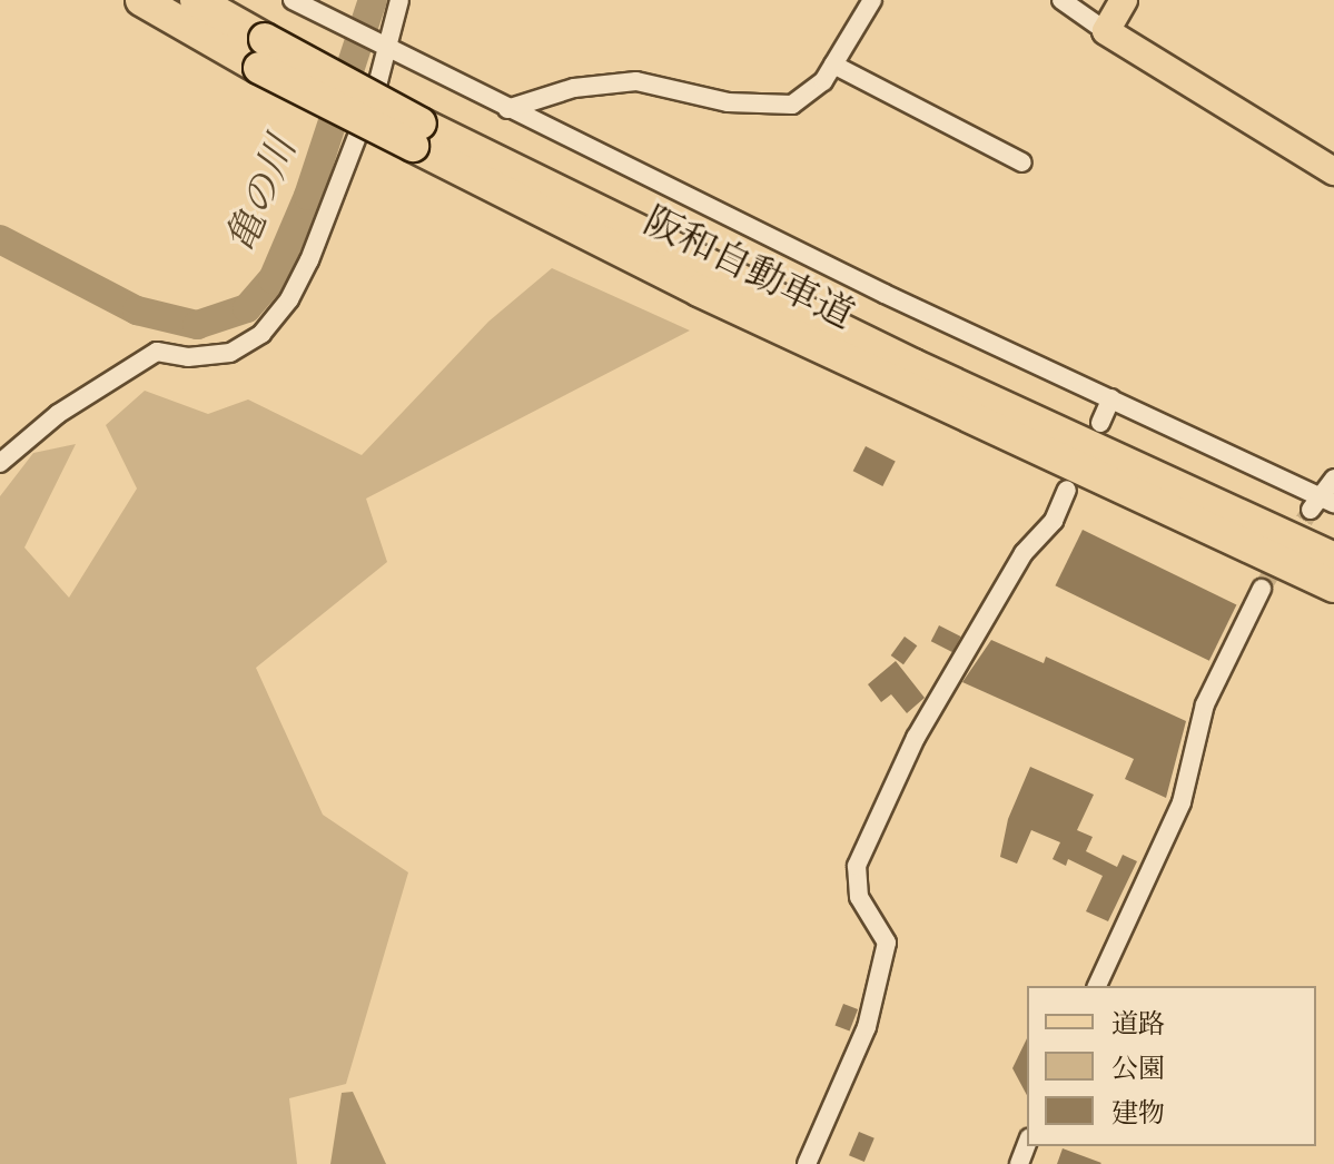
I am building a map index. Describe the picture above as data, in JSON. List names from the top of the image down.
{
  "streets": {
    "highway": ["阪和自動車道"]
  },
  "water": ["亀の川"],
  "legend": ["道路", "公園", "建物"]
}
